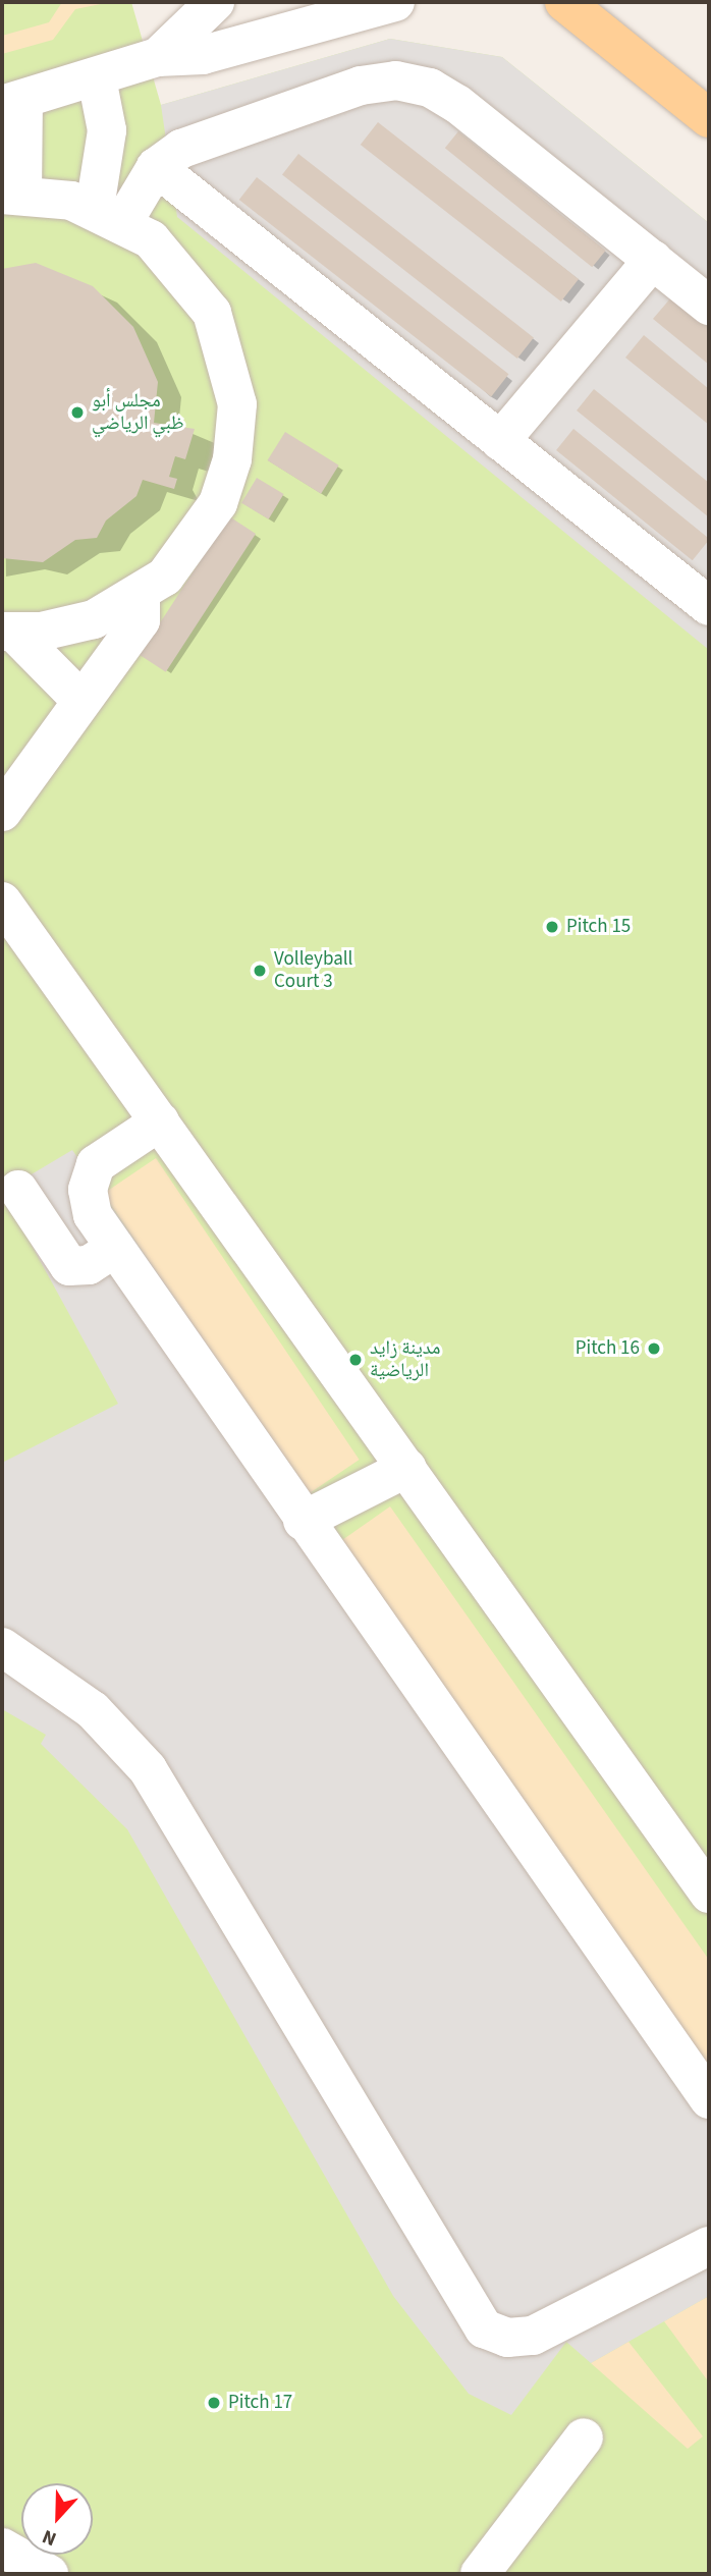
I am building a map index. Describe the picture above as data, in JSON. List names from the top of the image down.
{
  "places": [
    "مجلس أبو ظبي الرياضي",
    "Pitch 15",
    "Volleyball Court 3",
    "Pitch 16",
    "مدينة زايد الرياضية",
    "Pitch 17"
  ],
  "north": "bottom"
}
